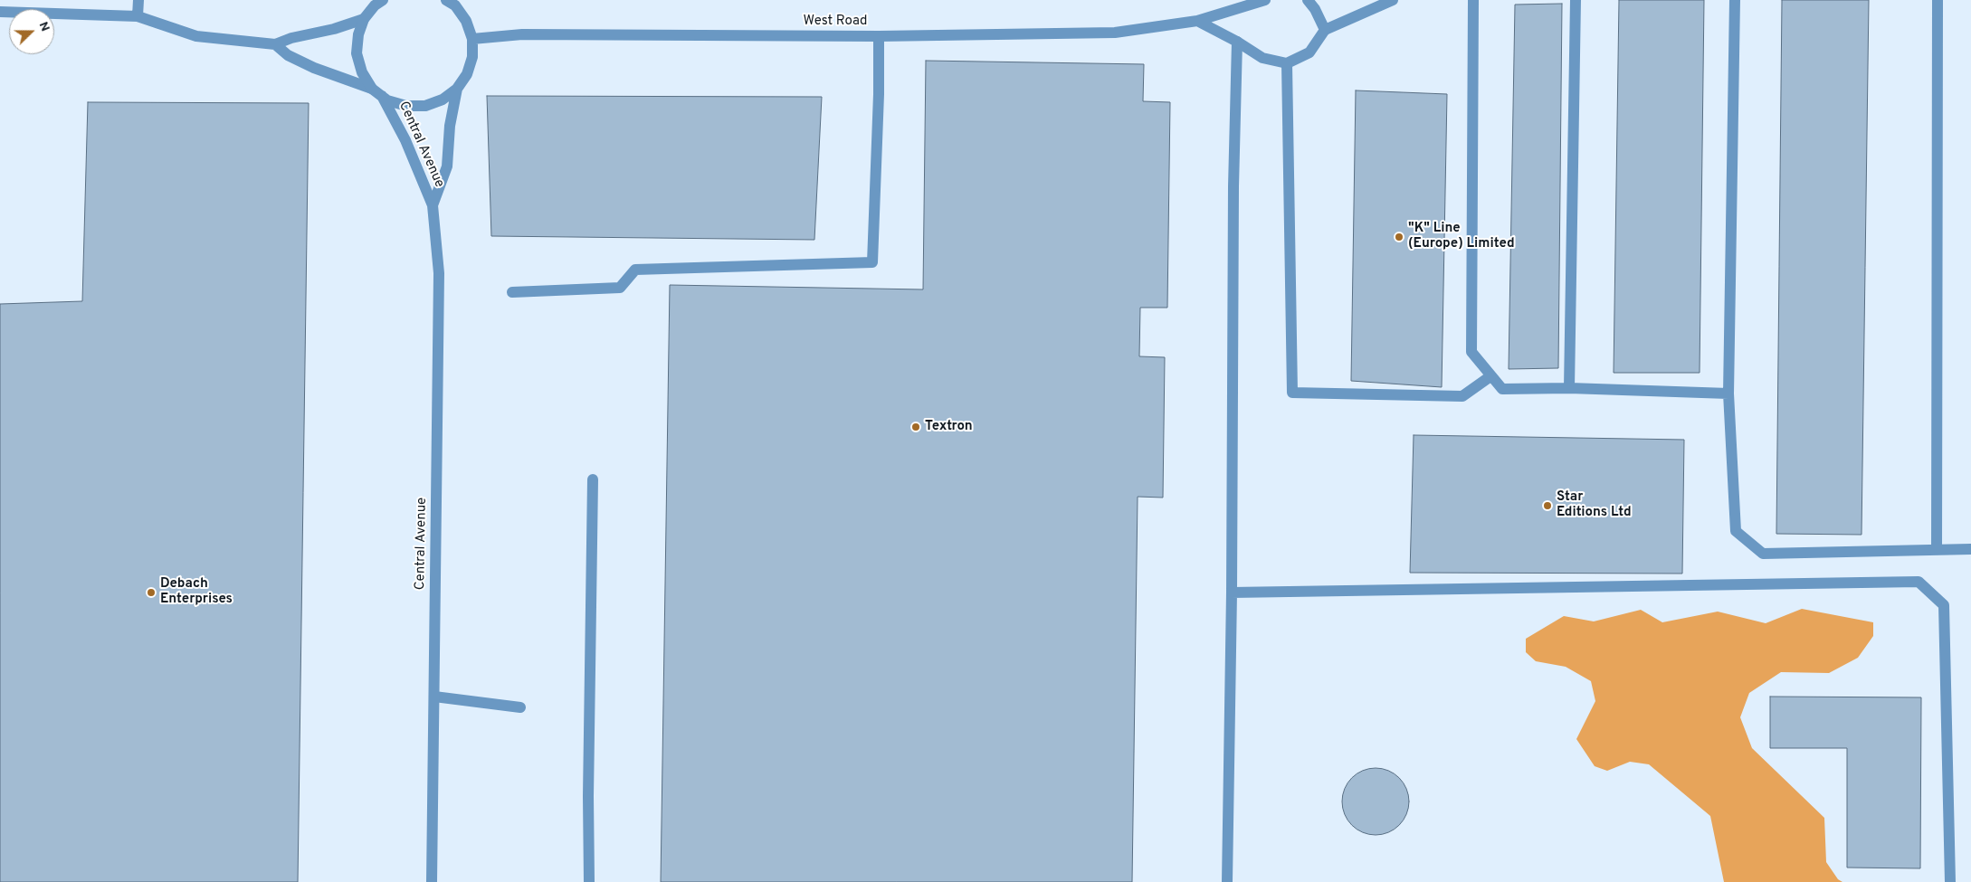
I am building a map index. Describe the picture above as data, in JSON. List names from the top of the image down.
{
  "streets": {
    "street": ["West Road", "Central Avenue"]
  },
  "crossings": [
    ["West Road", "Central Avenue"]
  ],
  "places": [
    "\"K\" Line (Europe) Limited",
    "Textron",
    "Star Editions Ltd",
    "Debach Enterprises"
  ],
  "north": "right"
}
